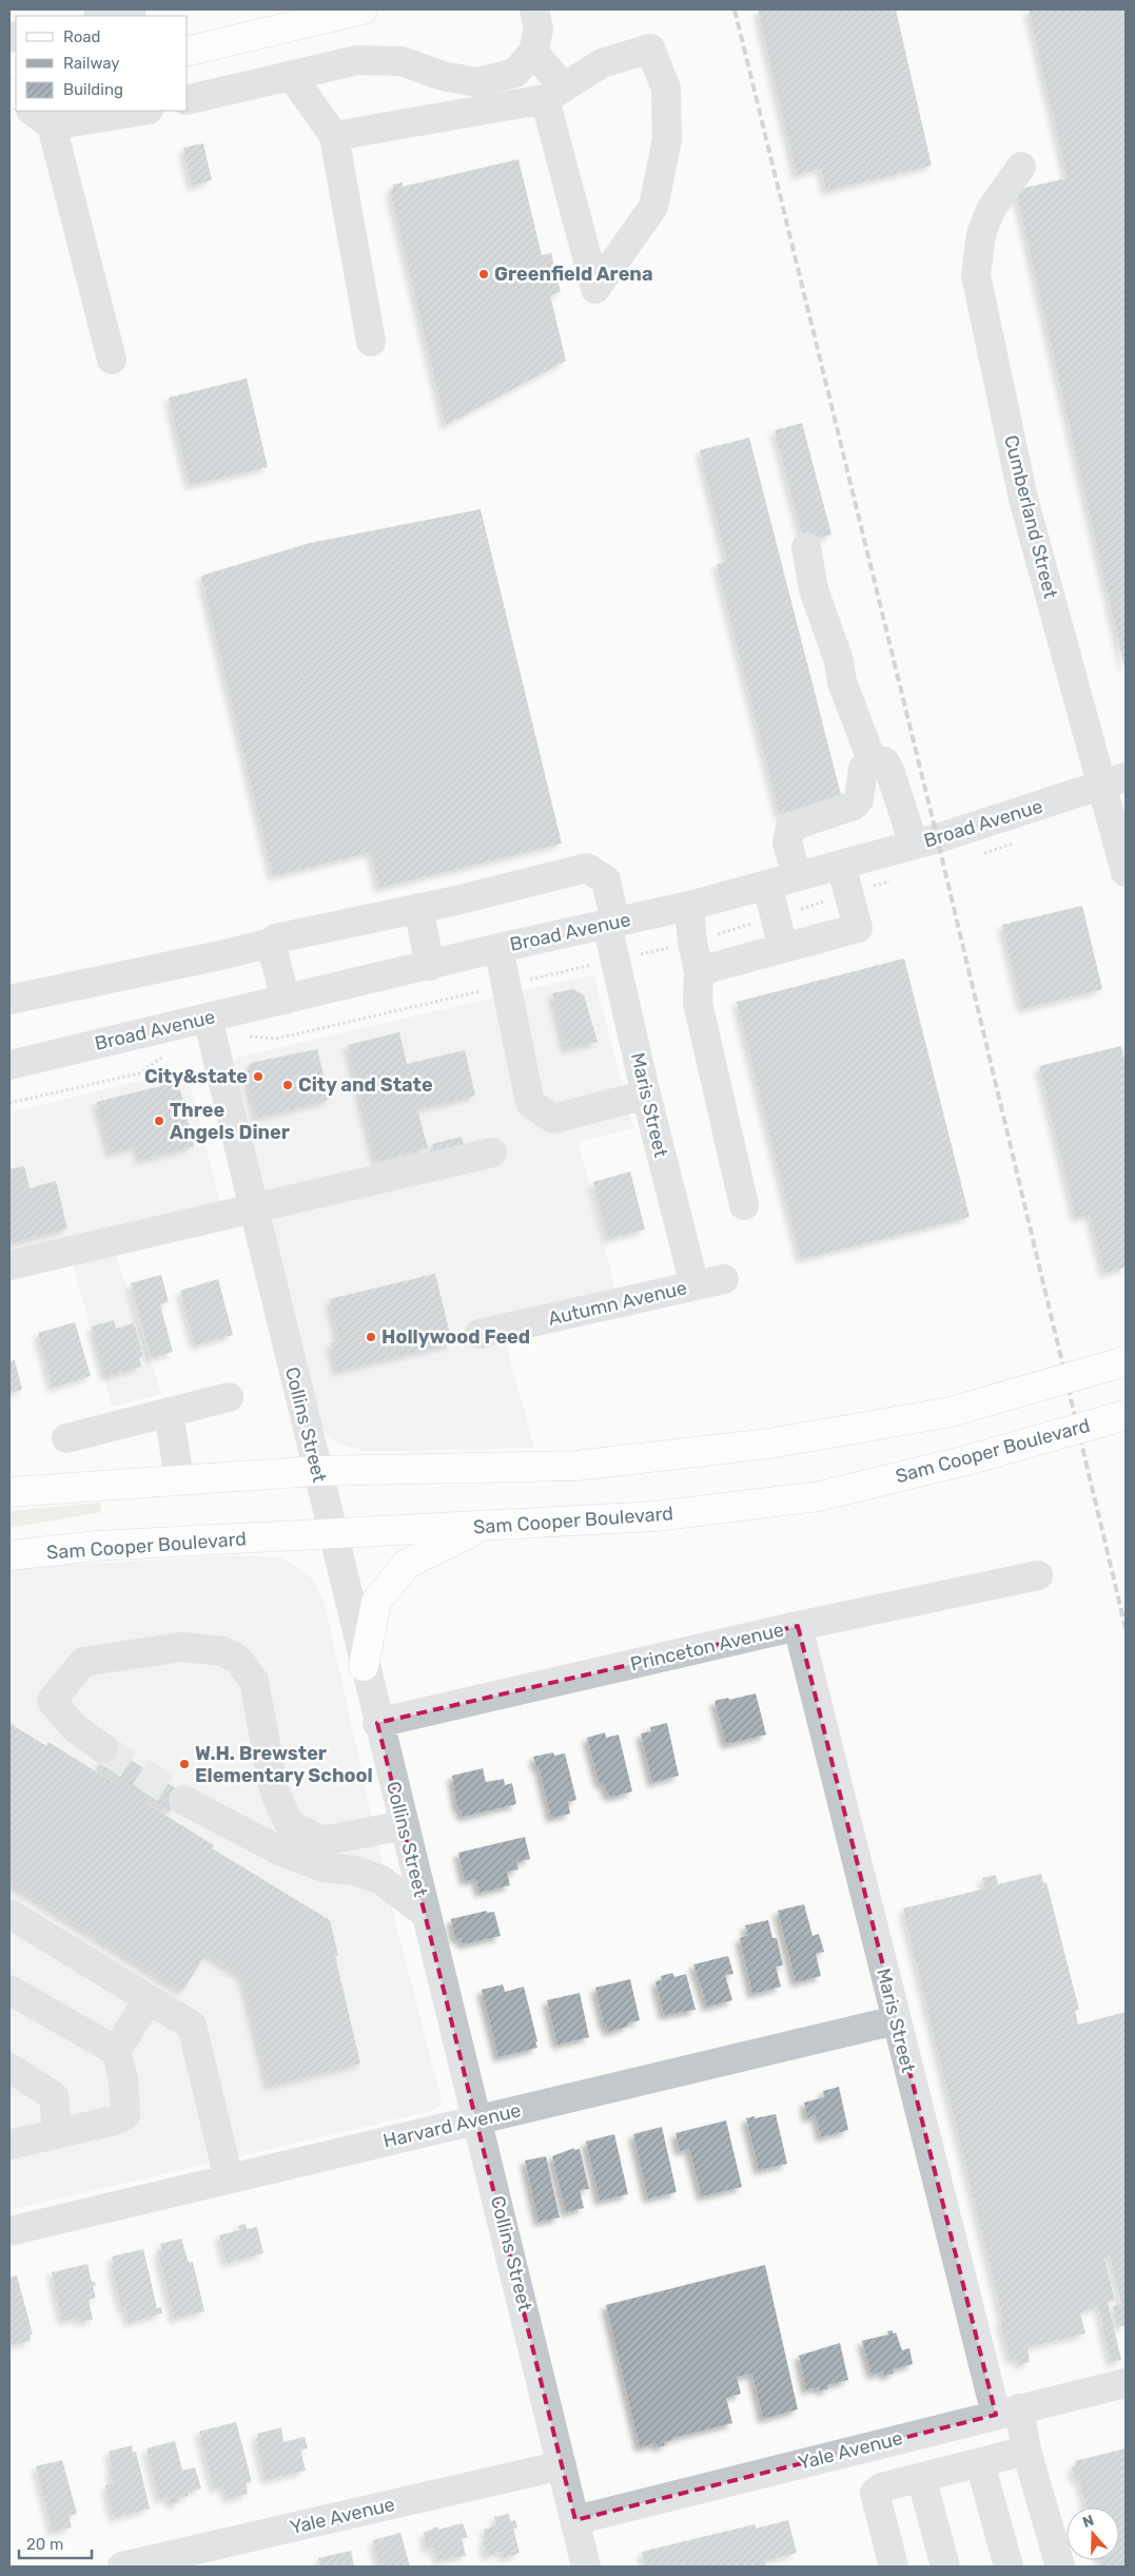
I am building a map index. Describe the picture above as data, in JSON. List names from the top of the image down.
{
  "streets": {
    "main road": ["Sam Cooper Boulevard"],
    "street": [
      "Cumberland Street",
      "Broad Avenue",
      "Maris Street",
      "Autumn Avenue",
      "Collins Street",
      "Princeton Avenue",
      "Harvard Avenue",
      "Yale Avenue"
    ]
  },
  "crossings": [
    ["Cumberland Street", "Broad Avenue"],
    ["Broad Avenue", "Maris Street"],
    ["Broad Avenue", "Collins Street"],
    ["Maris Street", "Autumn Avenue"],
    ["Maris Street", "Princeton Avenue"],
    ["Maris Street", "Harvard Avenue"],
    ["Maris Street", "Yale Avenue"],
    ["Collins Street", "Sam Cooper Boulevard"],
    ["Collins Street", "Princeton Avenue"],
    ["Collins Street", "Harvard Avenue"],
    ["Collins Street", "Yale Avenue"]
  ],
  "places": [
    "Greenfield Arena",
    "City&state",
    "City and State",
    "Three Angels Diner",
    "Hollywood Feed",
    "W.H. Brewster Elementary School"
  ],
  "legend": ["Road", "Railway", "Building"],
  "scale_bar": "20 m",
  "north": "top"
}
